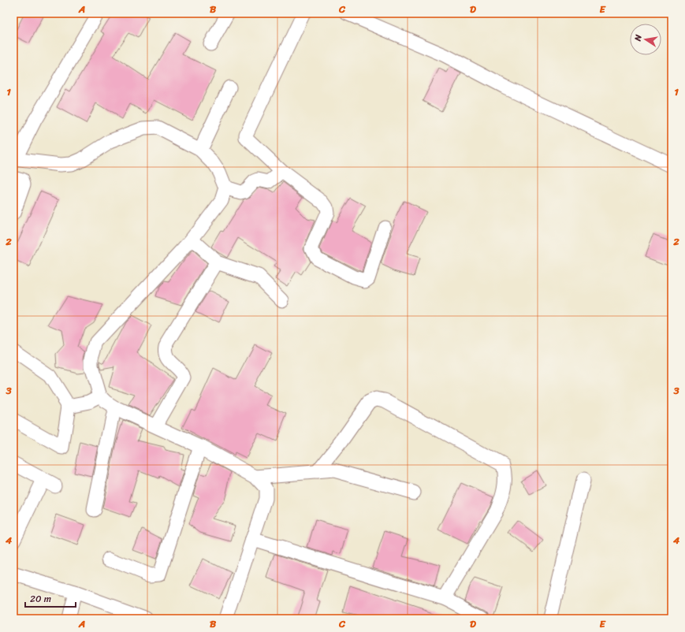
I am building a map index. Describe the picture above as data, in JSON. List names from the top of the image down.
{
  "scale_bar": "20 m",
  "north": "left",
  "grid": {
    "columns": [
      "A",
      "B",
      "C",
      "D",
      "E"
    ],
    "rows": [
      "1",
      "2",
      "3",
      "4"
    ]
  }
}
